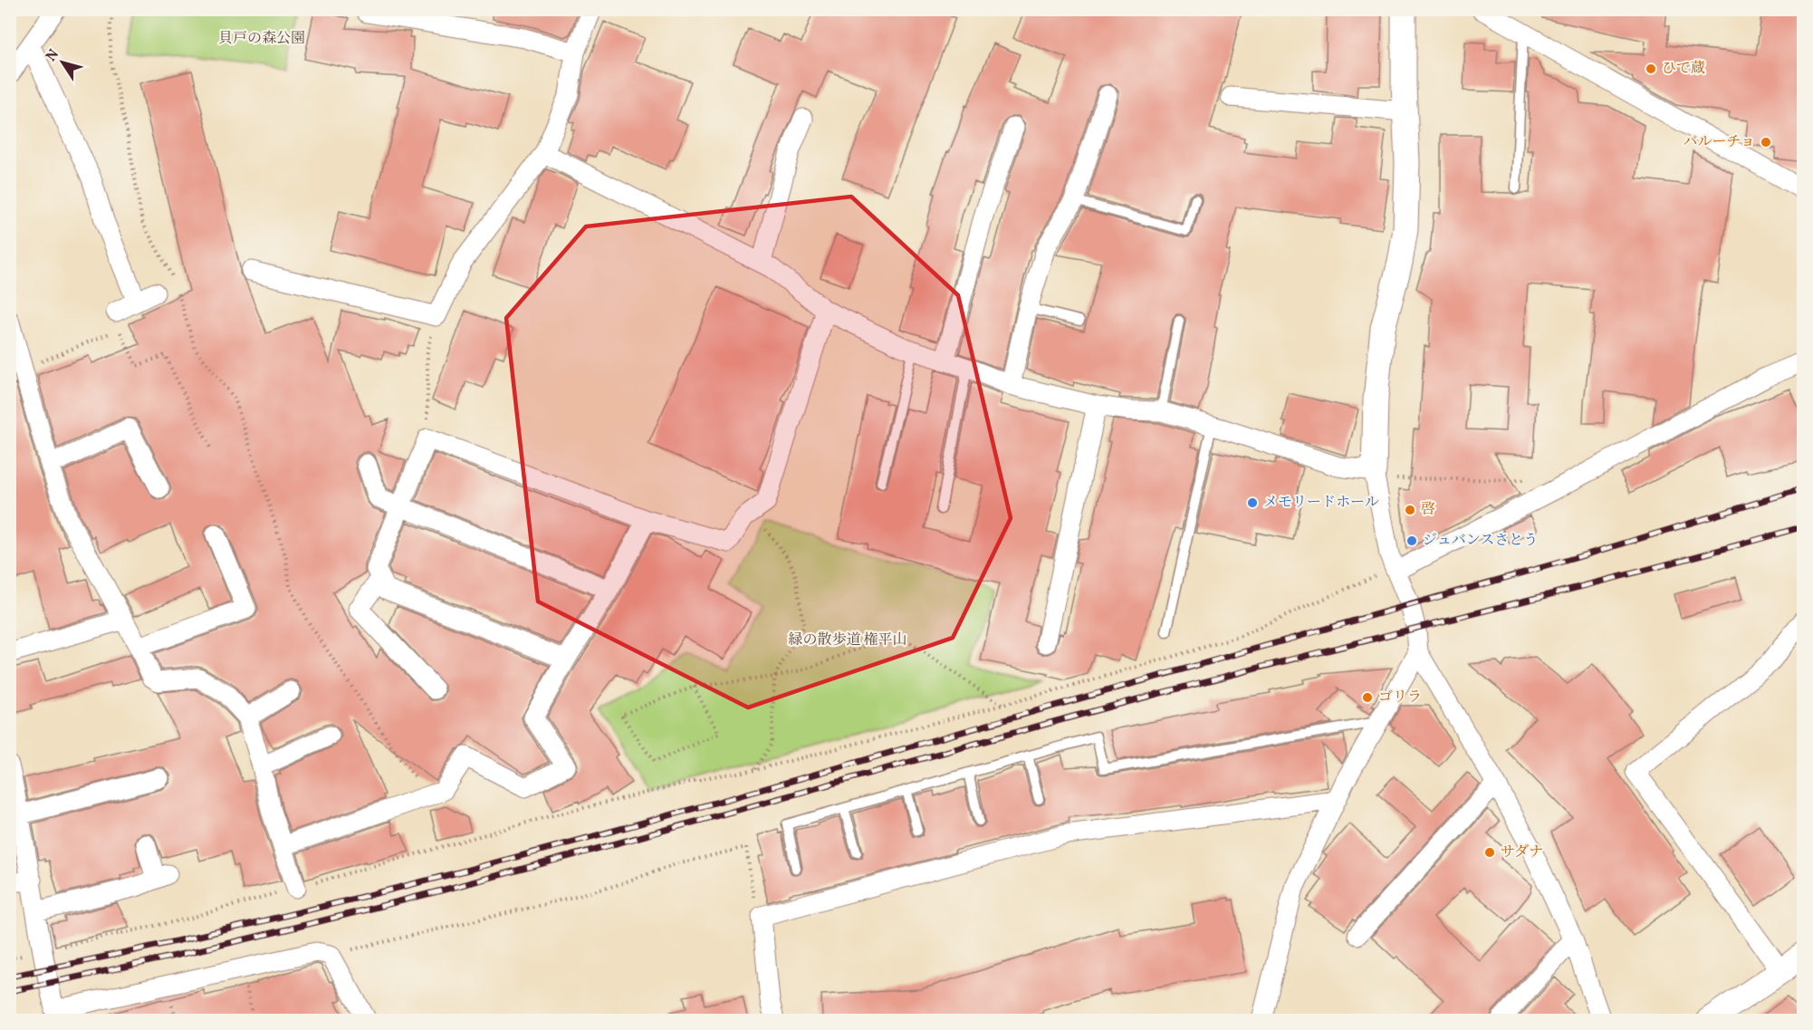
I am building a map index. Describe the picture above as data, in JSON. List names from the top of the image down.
{
  "parks": ["貝戸の森公園", "緑の散歩道 権平山"],
  "places": [
    "ひで蔵",
    "バルーチョ",
    "メモリードホール",
    "啓",
    "ジュバンスさとう",
    "ゴリラ",
    "サダナ"
  ],
  "north": "top left"
}
